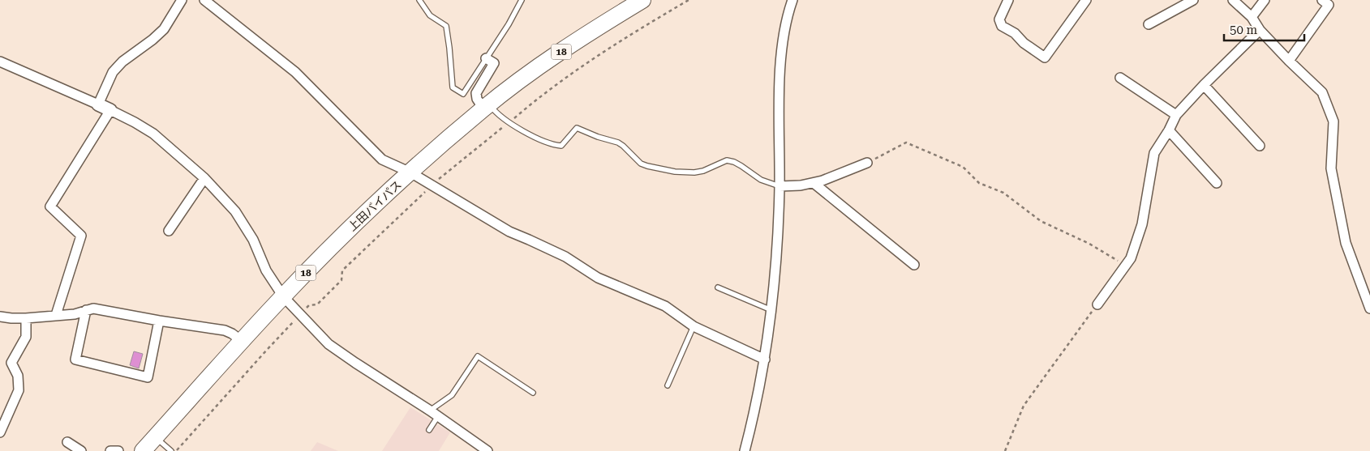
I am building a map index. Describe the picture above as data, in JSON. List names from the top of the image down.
{
  "streets": {
    "highway": ["18", "上田バイパス"]
  },
  "scale_bar": "50 m"
}
